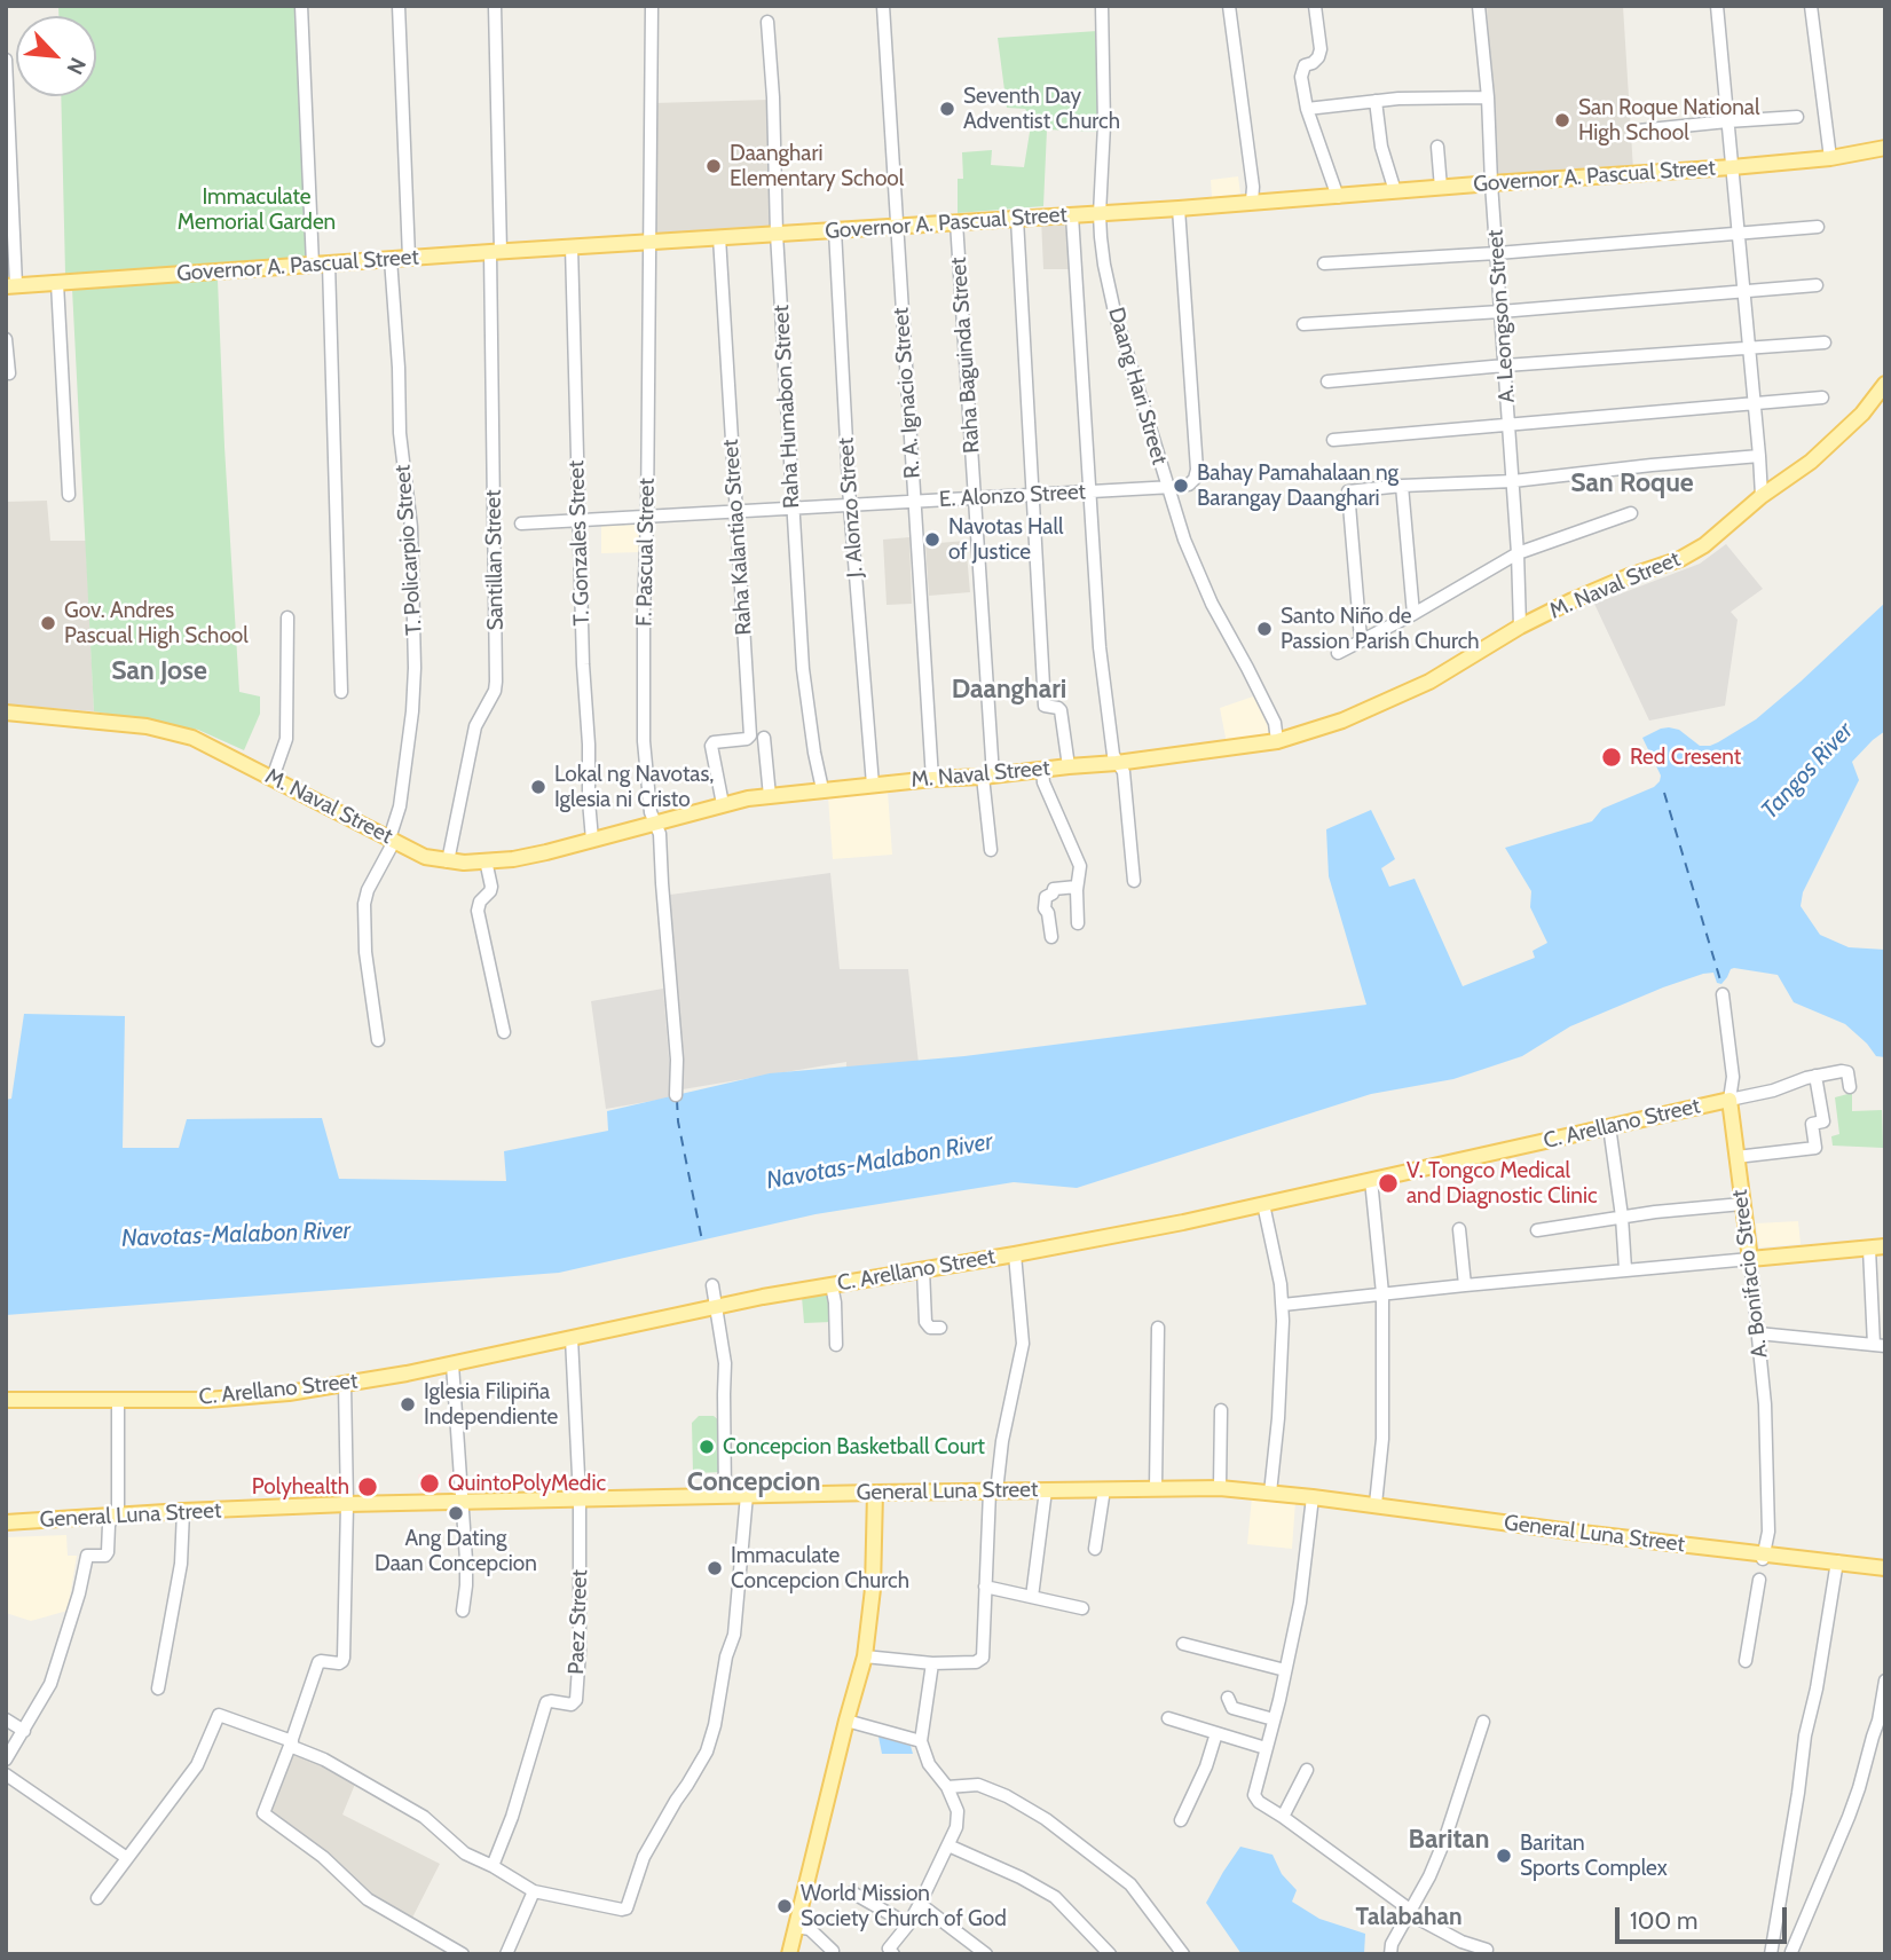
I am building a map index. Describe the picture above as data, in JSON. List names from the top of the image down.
{
  "streets": {
    "main road": [
      "Governor A. Pascual Street",
      "M. Naval Street",
      "C. Arellano Street",
      "A. Bonifacio Street",
      "General Luna Street"
    ],
    "street": [
      "A. Leongson Street",
      "Raha Baguinda Street",
      "Daang Hari Street",
      "R. A. Ignacio Street",
      "Raha Humabon Street",
      "E. Alonzo Street",
      "J. Alonzo Street",
      "Raha Kalantiao Street",
      "T. Gonzales Street",
      "T. Policarpio Street",
      "F. Pascual Street",
      "Santillan Street",
      "Paez Street"
    ]
  },
  "crossings": [
    ["Governor A. Pascual Street", "A. Leongson Street"],
    ["Governor A. Pascual Street", "Raha Baguinda Street"],
    ["Governor A. Pascual Street", "Daang Hari Street"],
    ["Governor A. Pascual Street", "R. A. Ignacio Street"],
    ["Governor A. Pascual Street", "Raha Humabon Street"],
    ["Governor A. Pascual Street", "J. Alonzo Street"],
    ["Governor A. Pascual Street", "Raha Kalantiao Street"],
    ["Governor A. Pascual Street", "T. Gonzales Street"],
    ["Governor A. Pascual Street", "T. Policarpio Street"],
    ["Governor A. Pascual Street", "F. Pascual Street"],
    ["Governor A. Pascual Street", "Santillan Street"],
    ["A. Leongson Street", "M. Naval Street"],
    ["Raha Baguinda Street", "E. Alonzo Street"],
    ["Raha Baguinda Street", "M. Naval Street"],
    ["Daang Hari Street", "E. Alonzo Street"],
    ["Daang Hari Street", "M. Naval Street"],
    ["R. A. Ignacio Street", "E. Alonzo Street"],
    ["R. A. Ignacio Street", "M. Naval Street"],
    ["Raha Humabon Street", "E. Alonzo Street"],
    ["Raha Humabon Street", "M. Naval Street"],
    ["E. Alonzo Street", "J. Alonzo Street"],
    ["E. Alonzo Street", "Raha Kalantiao Street"],
    ["E. Alonzo Street", "T. Gonzales Street"],
    ["E. Alonzo Street", "F. Pascual Street"],
    ["J. Alonzo Street", "M. Naval Street"],
    ["Raha Kalantiao Street", "M. Naval Street"],
    ["T. Gonzales Street", "M. Naval Street"],
    ["T. Policarpio Street", "M. Naval Street"],
    ["F. Pascual Street", "M. Naval Street"],
    ["Santillan Street", "M. Naval Street"],
    ["C. Arellano Street", "A. Bonifacio Street"],
    ["C. Arellano Street", "Paez Street"],
    ["A. Bonifacio Street", "General Luna Street"],
    ["General Luna Street", "Paez Street"]
  ],
  "districts": [
    "San Roque",
    "San Jose",
    "Daanghari",
    "Concepcion",
    "Baritan",
    "Talabahan"
  ],
  "water": ["Tangos River", "Navotas-Malabon River"],
  "parks": ["Immaculate Memorial Garden"],
  "places": [
    "Seventh Day Adventist Church",
    "San Roque National High School",
    "Daanghari Elementary School",
    "Bahay Pamahalaan ng Barangay Daanghari",
    "Navotas Hall of Justice",
    "Gov. Andres Pascual High School",
    "Santo Niño de Passion Parish Church",
    "Red Cresent",
    "Lokal ng Navotas, Iglesia ni Cristo",
    "V. Tongco Medical and Diagnostic Clinic",
    "Iglesia Filipiña Independiente",
    "Concepcion Basketball Court",
    "QuintoPolyMedic",
    "Polyhealth",
    "Ang Dating Daan Concepcion",
    "Immaculate Concepcion Church",
    "Baritan Sports Complex",
    "World Mission Society Church of God"
  ],
  "scale_bar": "100 m",
  "north": "bottom right"
}
